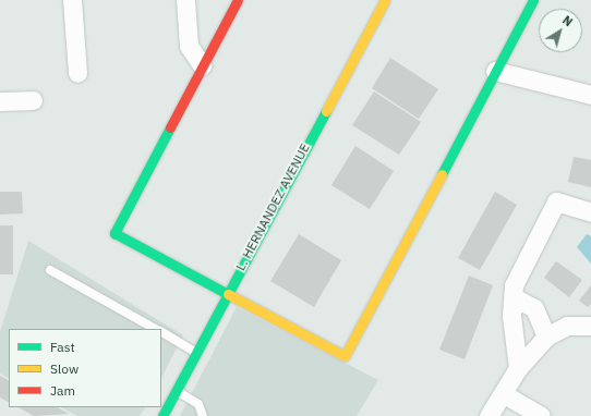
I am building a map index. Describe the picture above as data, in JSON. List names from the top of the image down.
{
  "streets": {
    "street": ["L. HERNANDEZ AVENUE"]
  },
  "legend": ["Fast", "Slow", "Jam"],
  "north": "top right"
}
